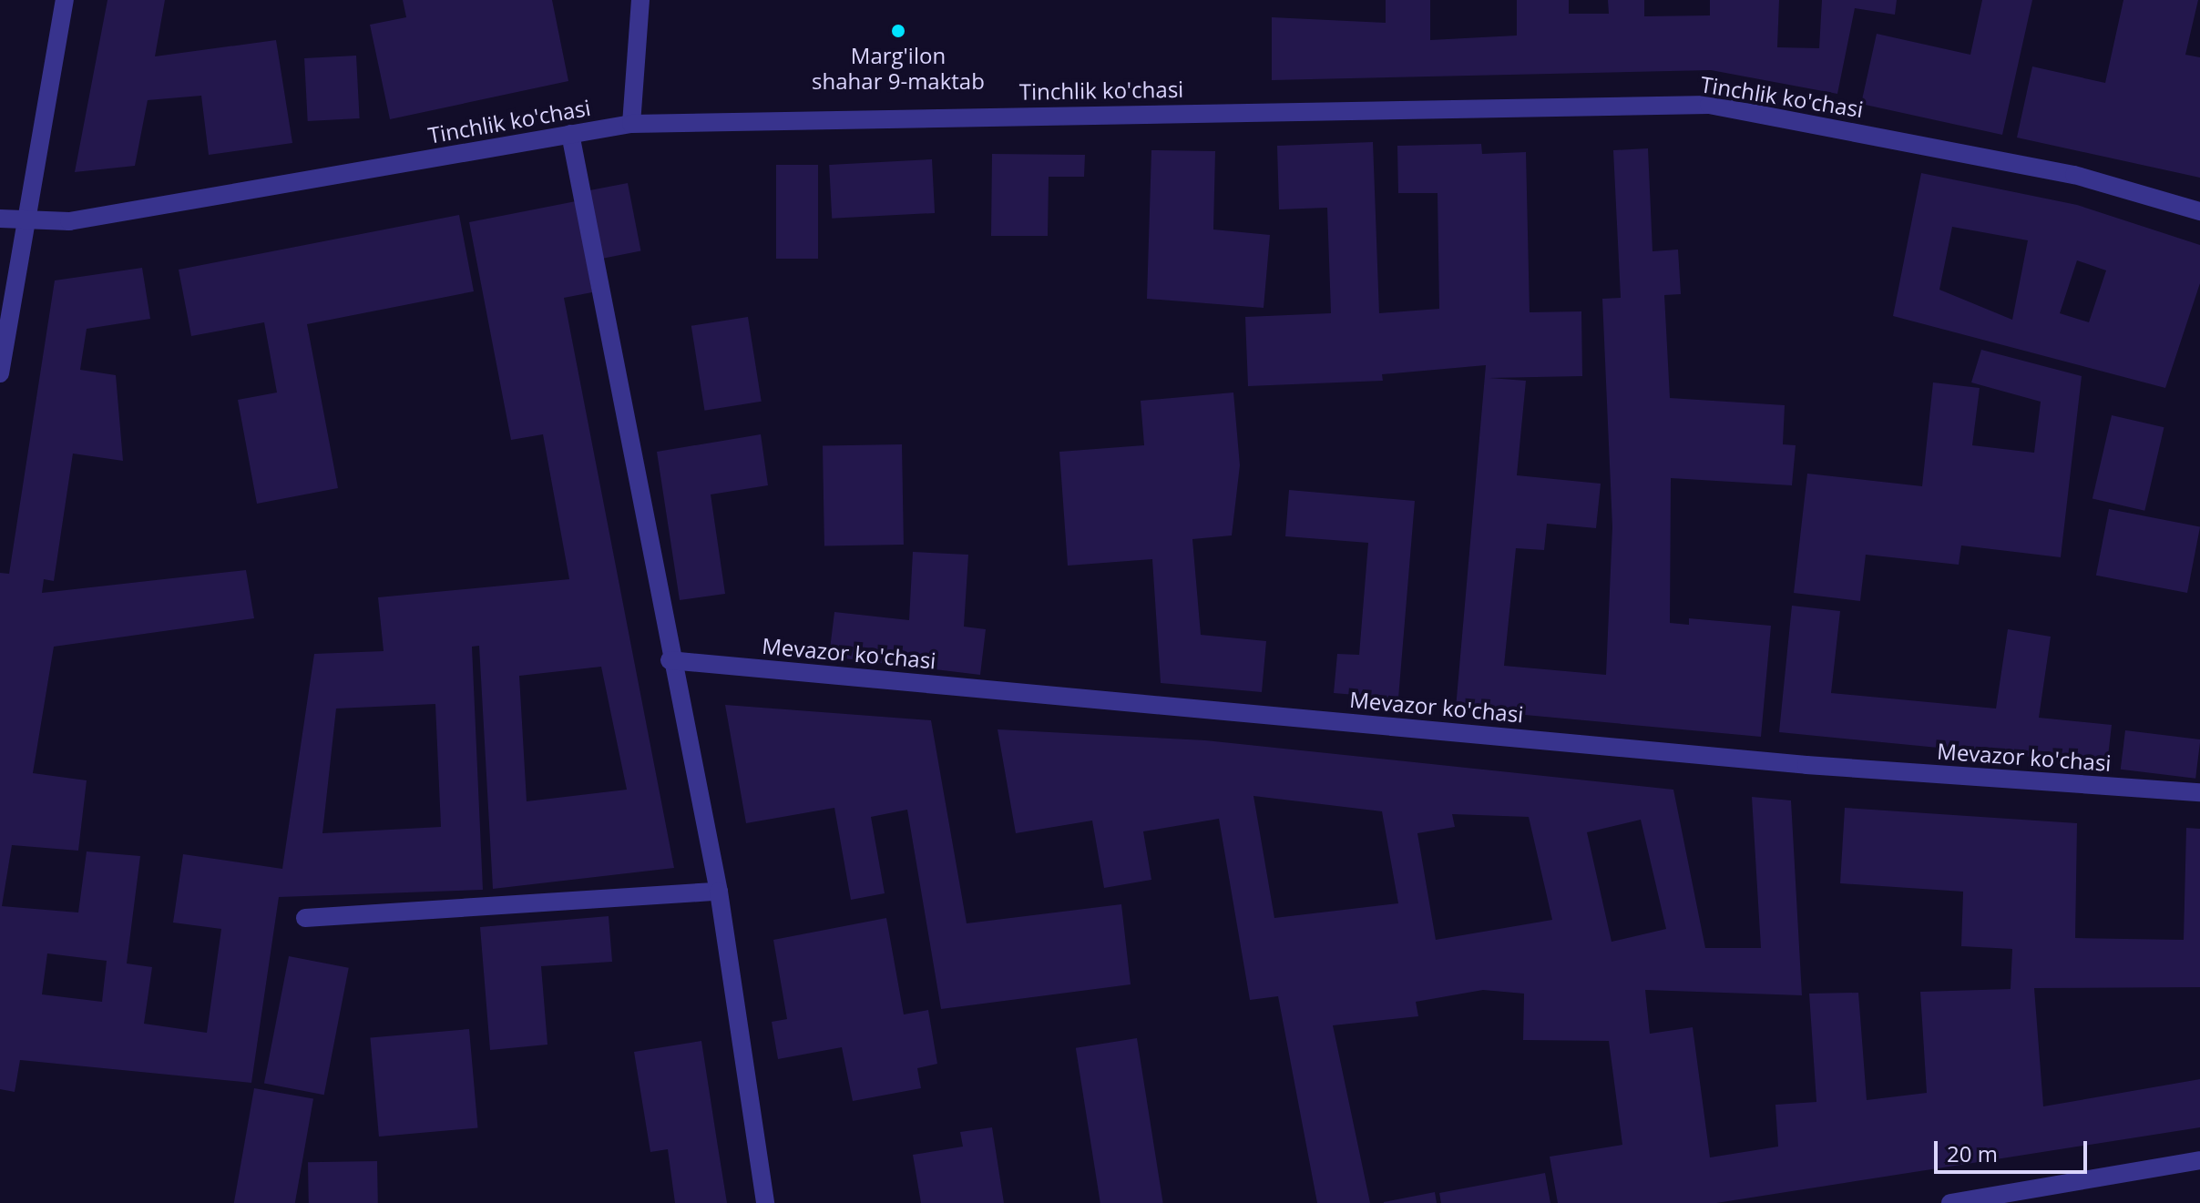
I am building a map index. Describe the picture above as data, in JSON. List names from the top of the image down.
{
  "streets": {
    "street": ["Tinchlik ko'chasi", "Mevazor ko'chasi"]
  },
  "places": ["Marg'ilon shahar 9-maktab"],
  "scale_bar": "20 m"
}
